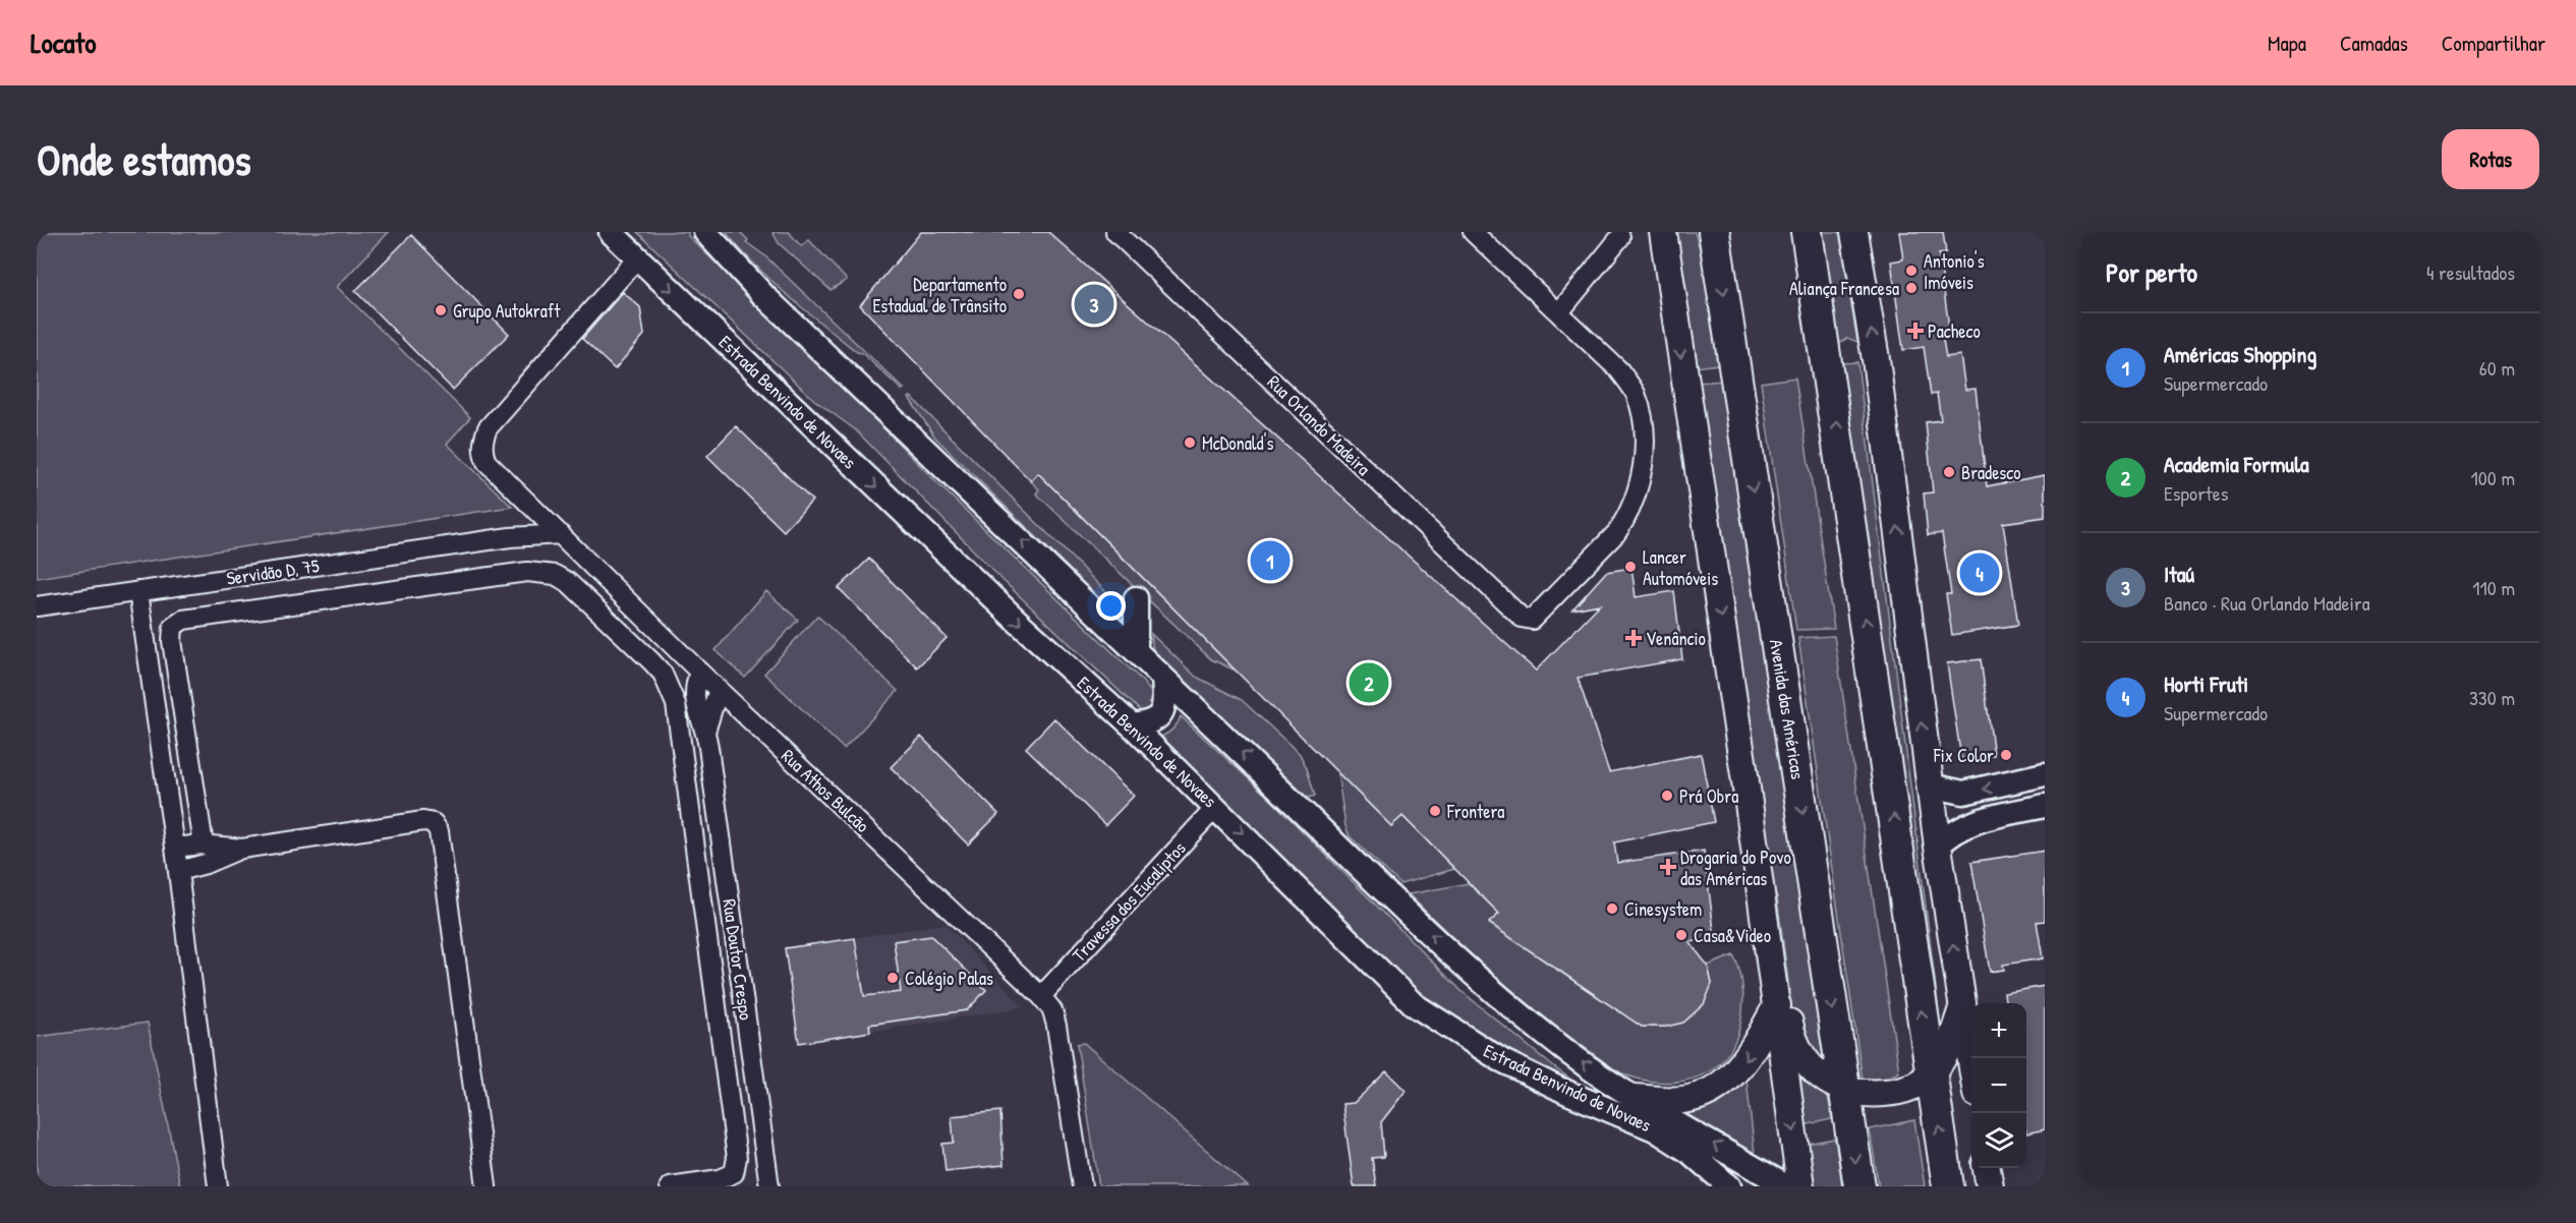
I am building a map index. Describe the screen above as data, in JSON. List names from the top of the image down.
{
  "streets": {
    "highway": ["Avenida das Américas"],
    "street": [
      "Estrada Benvindo de Novaes",
      "Rua Orlando Madeira",
      "Servidão D, 75",
      "Rua Athos Bulcão",
      "Travessa dos Eucaliptos",
      "Rua Doutor Crespo"
    ]
  },
  "crossings": [
    ["Estrada Benvindo de Novaes", "Rua Athos Bulcão"],
    ["Estrada Benvindo de Novaes", "Travessa dos Eucaliptos"],
    ["Servidão D, 75", "Rua Athos Bulcão"],
    ["Rua Athos Bulcão", "Travessa dos Eucaliptos"],
    ["Rua Athos Bulcão", "Rua Doutor Crespo"]
  ],
  "places": {
    "other": [
      "Antonio's Imóveis",
      "Aliança Francesa",
      "Departamento Estadual de Trânsito",
      "Grupo Autokraft",
      "McDonald's",
      "Bradesco",
      "Lancer Automóveis",
      "Fix Color",
      "Prá Obra",
      "Frontera",
      "Cinesystem",
      "Casa&Video",
      "Colégio Palas"
    ],
    "health": ["Pacheco", "Venâncio", "Drogaria do Povo das Américas"]
  },
  "page": {
    "header": "Locato",
    "nav": ["Mapa", "Camadas", "Compartilhar"],
    "buttons": "Rotas",
    "title": "Onde estamos",
    "heading": ["Por perto", "4 resultados"],
    "pins": [
      "3",
      "1",
      "4",
      "2"
    ],
    "list": [
      {
        "mark": "1",
        "name": "Américas Shopping",
        "note": "Supermercado",
        "value": "60 m"
      },
      {
        "mark": "2",
        "name": "Academia Formula",
        "note": "Esportes",
        "value": "100 m"
      },
      {
        "mark": "3",
        "name": "Itaú",
        "note": "Banco · Rua Orlando Madeira",
        "value": "110 m"
      },
      {
        "mark": "4",
        "name": "Horti Fruti",
        "note": "Supermercado",
        "value": "330 m"
      }
    ],
    "map_buttons": ["+", "−"]
  }
}
